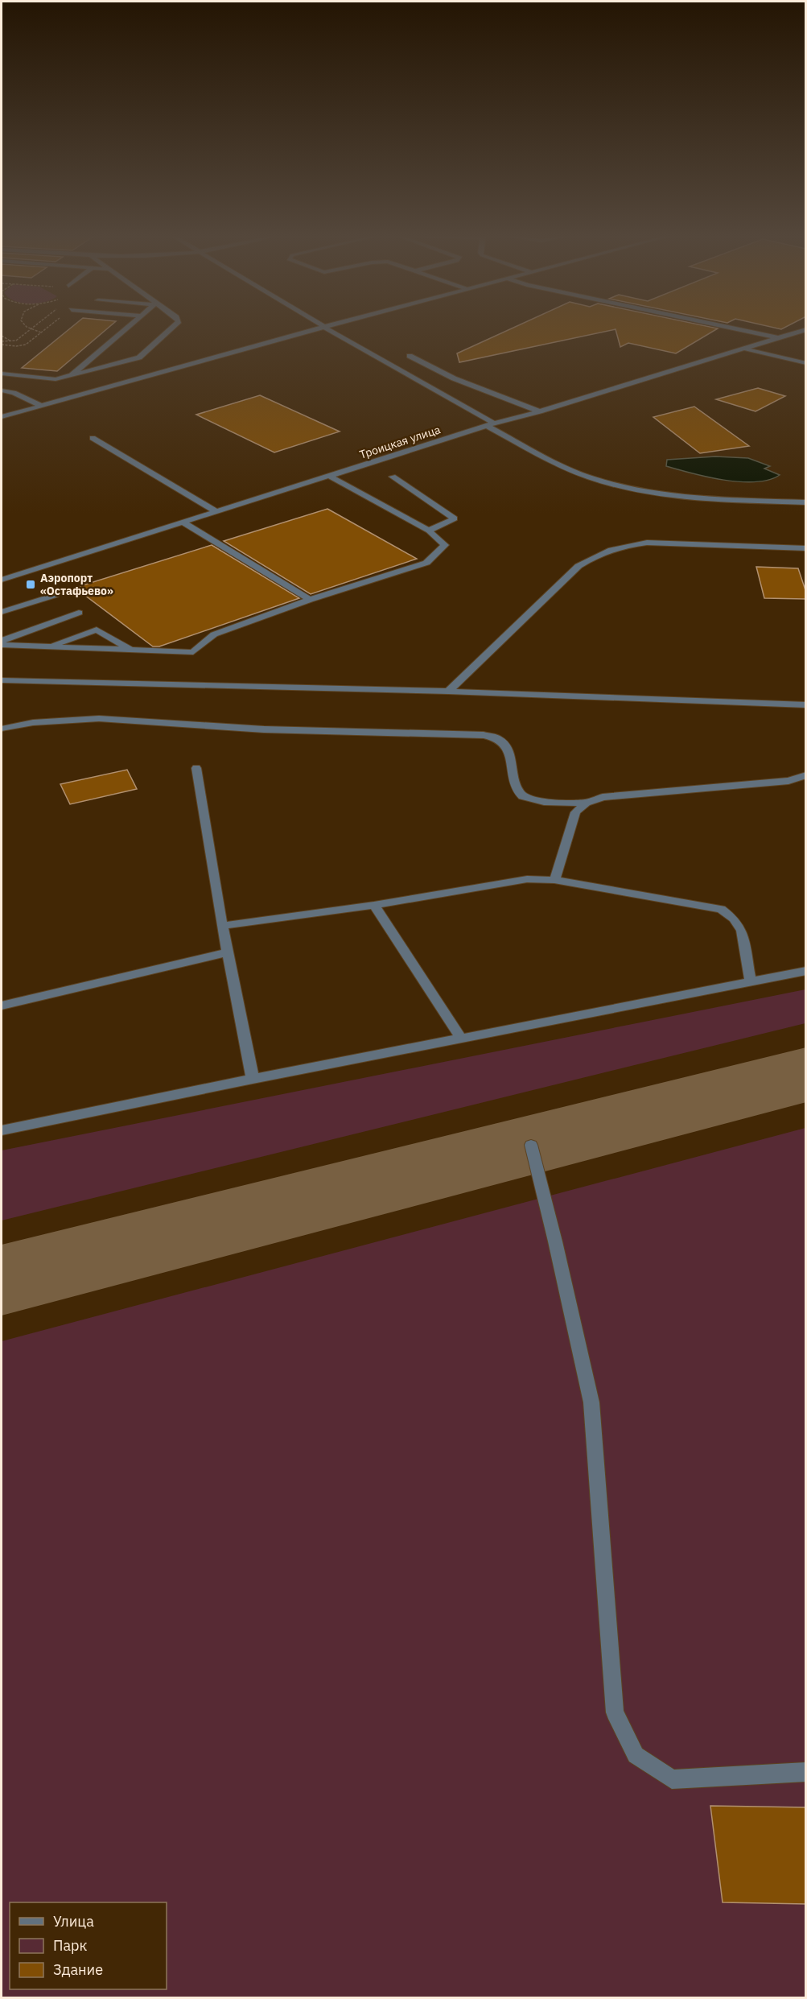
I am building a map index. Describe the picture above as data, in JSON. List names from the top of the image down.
{
  "streets": {
    "street": ["Троицкая улица"]
  },
  "places": {
    "transit": ["Аэропорт «Остафьево»"]
  },
  "legend": ["Улица", "Парк", "Здание"]
}
